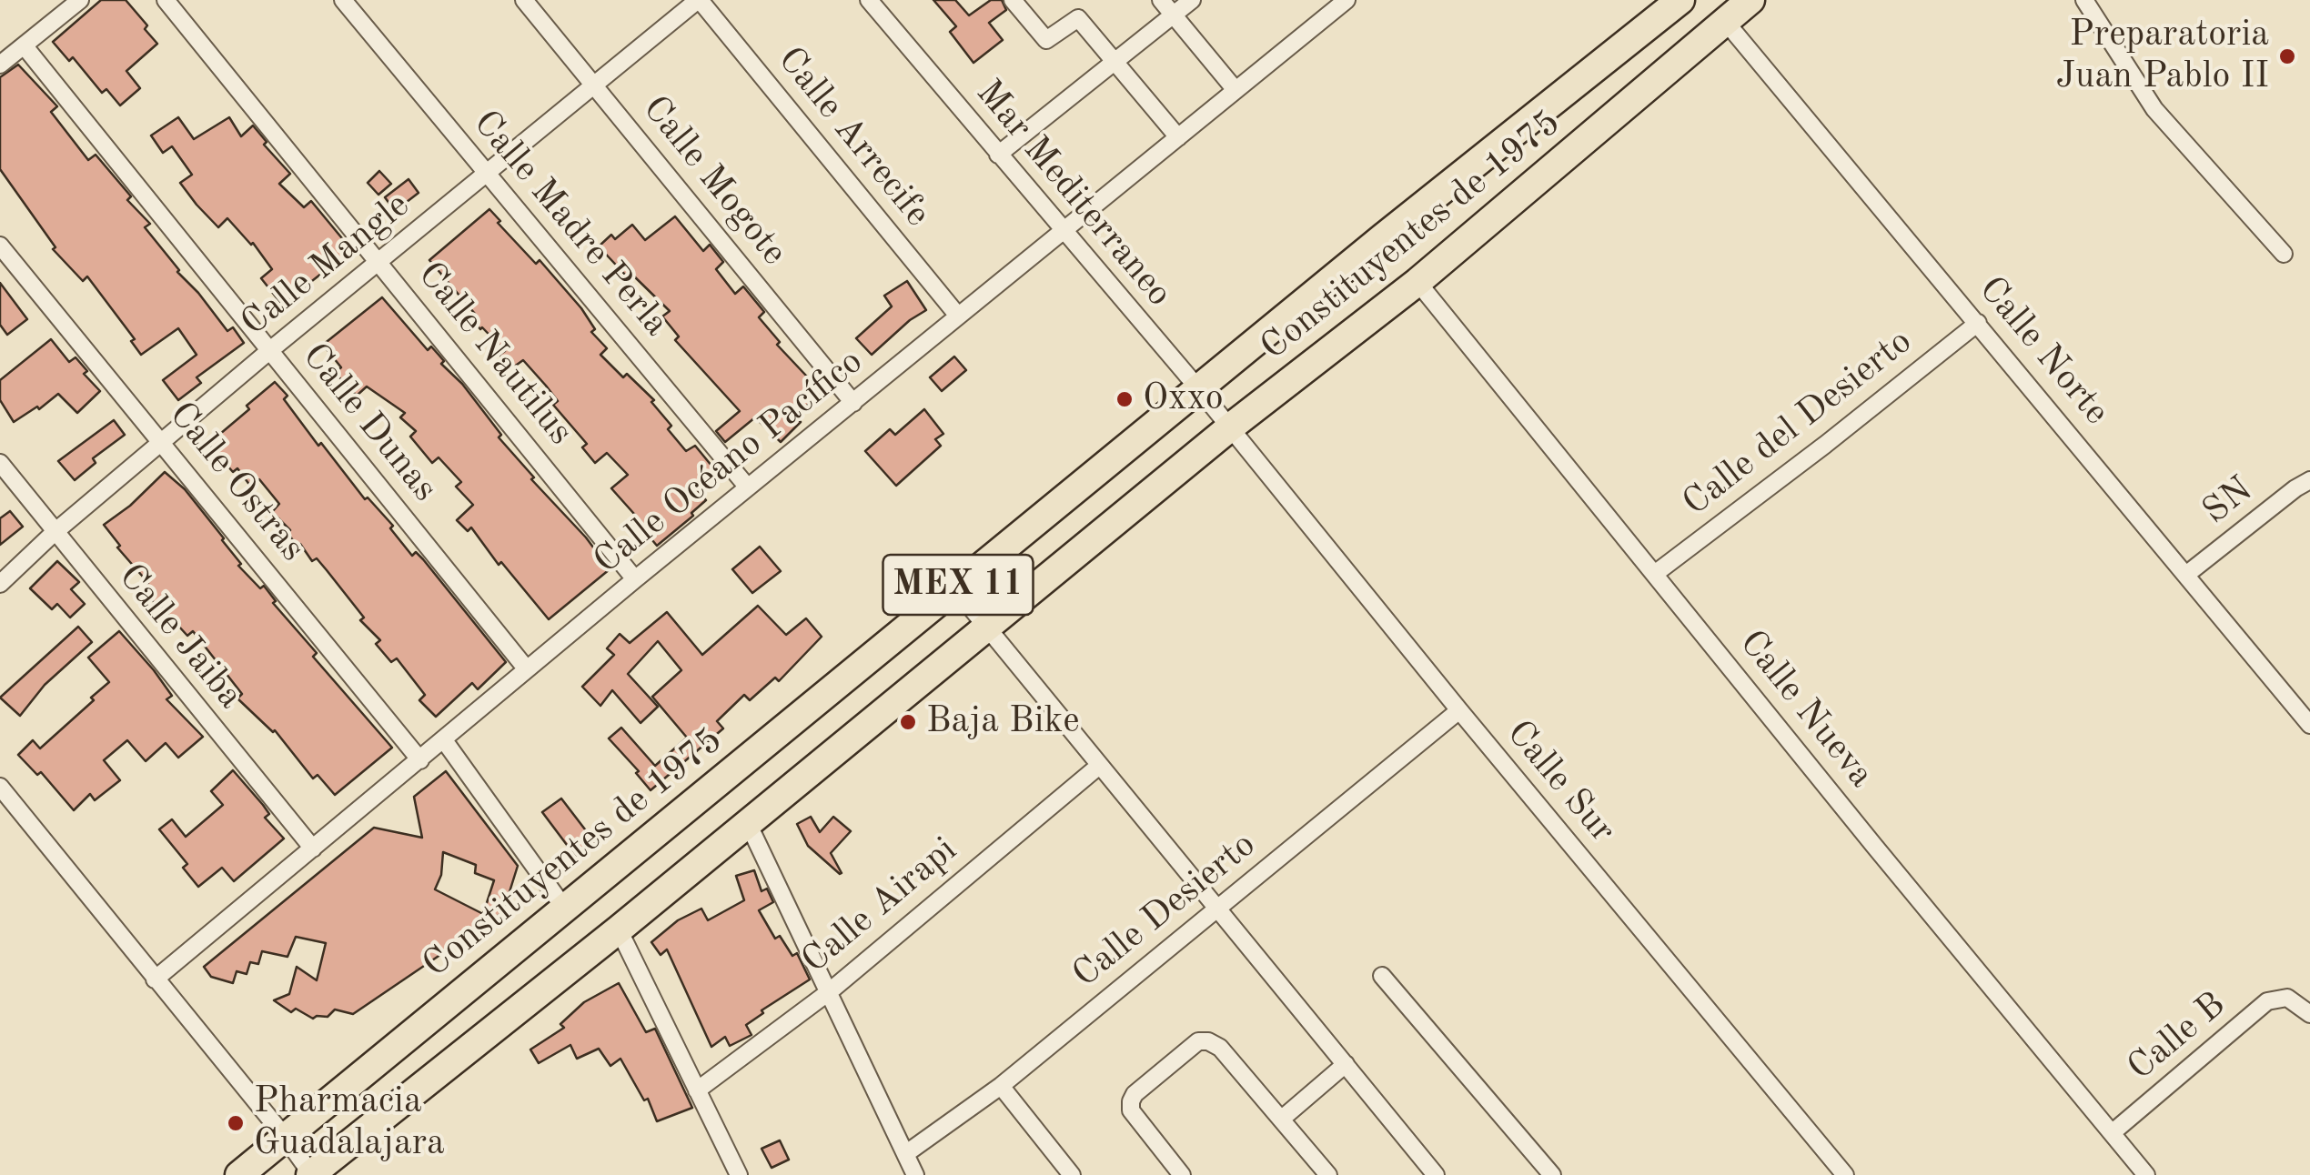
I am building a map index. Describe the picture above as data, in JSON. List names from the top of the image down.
{
  "streets": {
    "main road": ["Constituyentes de 1975", "MEX 11"],
    "street": [
      "Calle Arrecife",
      "Calle Mogote",
      "Mar Mediterraneo",
      "Calle Madre Perla",
      "Calle Mangle",
      "Calle Norte",
      "Calle Nautilus",
      "Calle Dunas",
      "Calle del Desierto",
      "Calle Océano Pacífico",
      "Calle Ostras",
      "SN",
      "Calle Jaiba",
      "Calle Nueva",
      "Calle Sur",
      "Calle Airapi",
      "Calle Desierto",
      "Calle B"
    ]
  },
  "crossings": [
    ["Calle Arrecife", "Calle Mangle"],
    ["Calle Arrecife", "Calle Océano Pacífico"],
    ["Calle Mogote", "Calle Mangle"],
    ["Calle Mogote", "Calle Océano Pacífico"],
    ["Mar Mediterraneo", "Constituyentes de 1975"],
    ["Mar Mediterraneo", "Calle Océano Pacífico"],
    ["Mar Mediterraneo", "Calle Sur"],
    ["Calle Madre Perla", "Calle Mangle"],
    ["Calle Madre Perla", "Calle Océano Pacífico"],
    ["Constituyentes de 1975", "Calle Norte"],
    ["Constituyentes de 1975", "Calle Nueva"],
    ["Constituyentes de 1975", "Calle Sur"],
    ["Calle Mangle", "Calle Nautilus"],
    ["Calle Mangle", "Calle Dunas"],
    ["Calle Mangle", "Calle Ostras"],
    ["Calle Mangle", "Calle Jaiba"],
    ["Calle Norte", "Calle del Desierto"],
    ["Calle Norte", "SN"],
    ["Calle Nautilus", "Calle Océano Pacífico"],
    ["Calle Dunas", "Calle Océano Pacífico"],
    ["Calle del Desierto", "Calle Nueva"],
    ["Calle Océano Pacífico", "Calle Ostras"],
    ["Calle Océano Pacífico", "Calle Jaiba"],
    ["Calle Nueva", "Calle B"],
    ["Calle Sur", "Calle Desierto"]
  ],
  "places": [
    "Preparatoria Juan Pablo II",
    "Oxxo",
    "Baja Bike",
    "Pharmacia Guadalajara"
  ]
}
